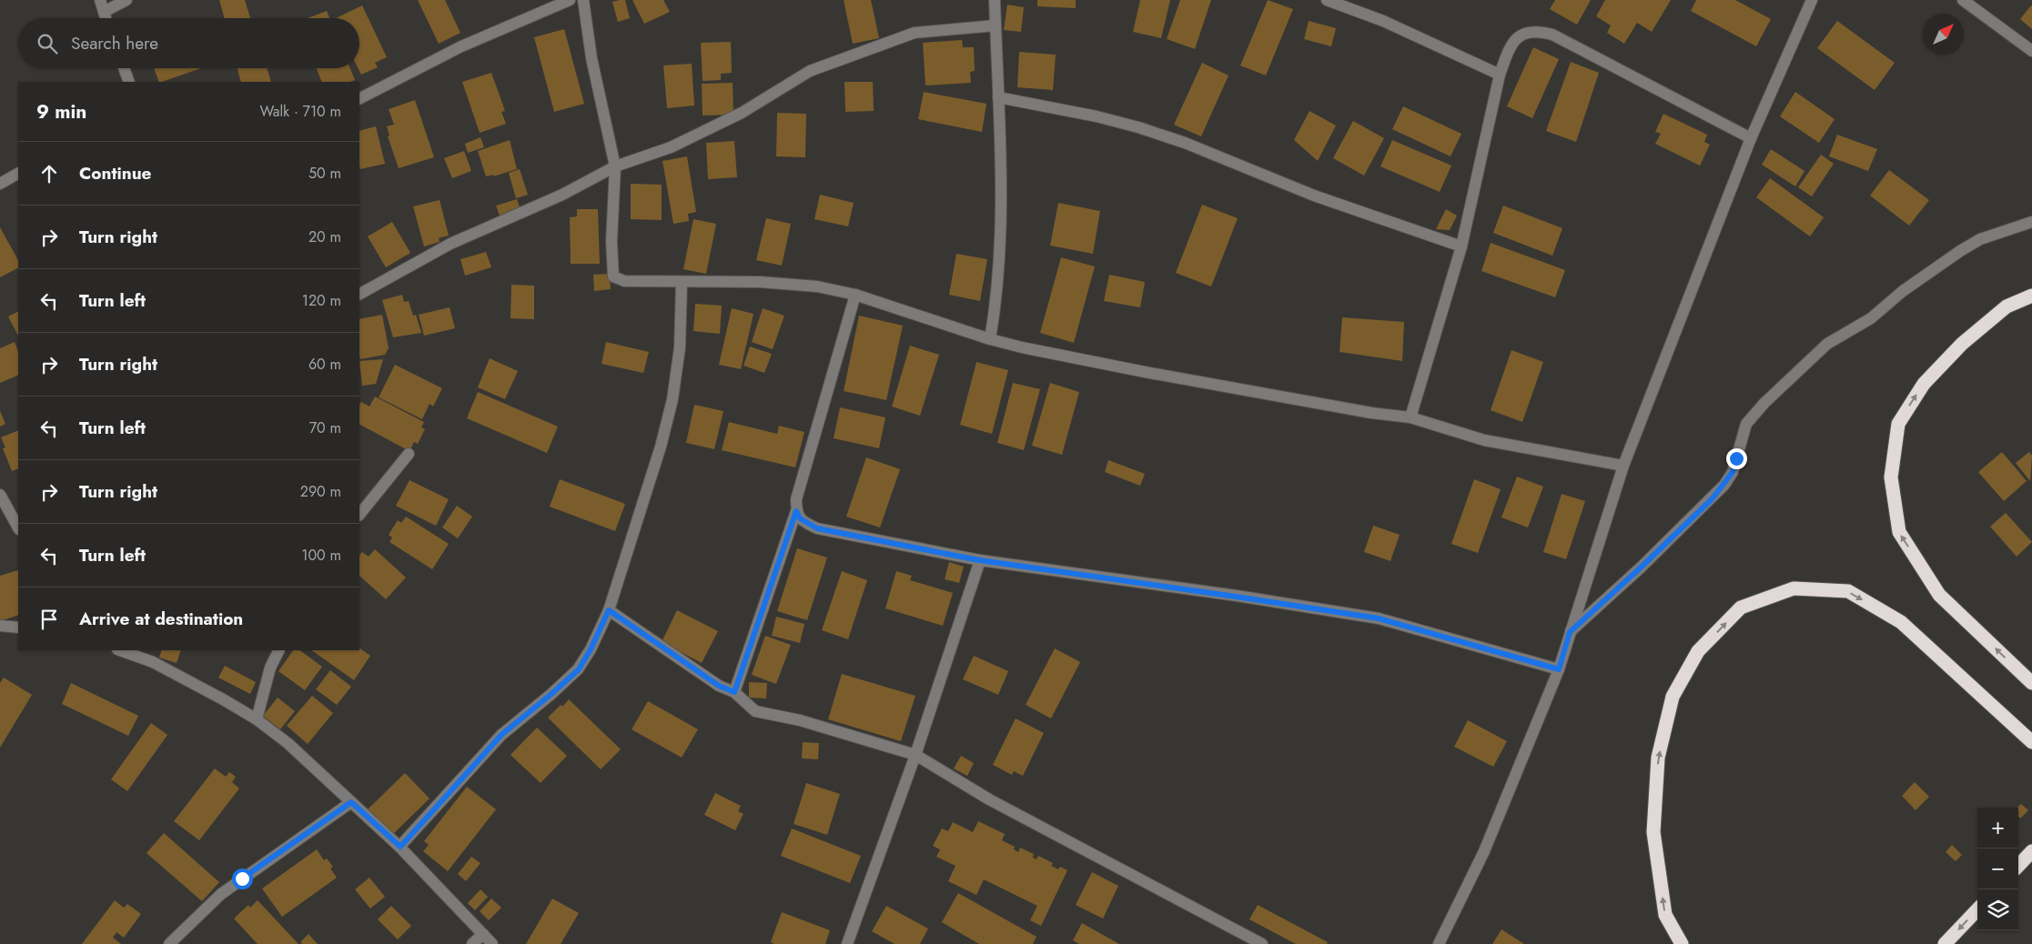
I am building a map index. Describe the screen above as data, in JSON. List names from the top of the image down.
{
  "north": "top right",
  "page": {
    "search": "Search here",
    "heading": ["9 min", "Walk · 710 m"],
    "list": [
      ["Continue", "50 m"],
      ["Turn right", "20 m"],
      ["Turn left", "120 m"],
      ["Turn right", "60 m"],
      ["Turn left", "70 m"],
      ["Turn right", "290 m"],
      ["Turn left", "100 m"],
      "Arrive at destination"
    ],
    "map_buttons": ["+", "−"]
  }
}
